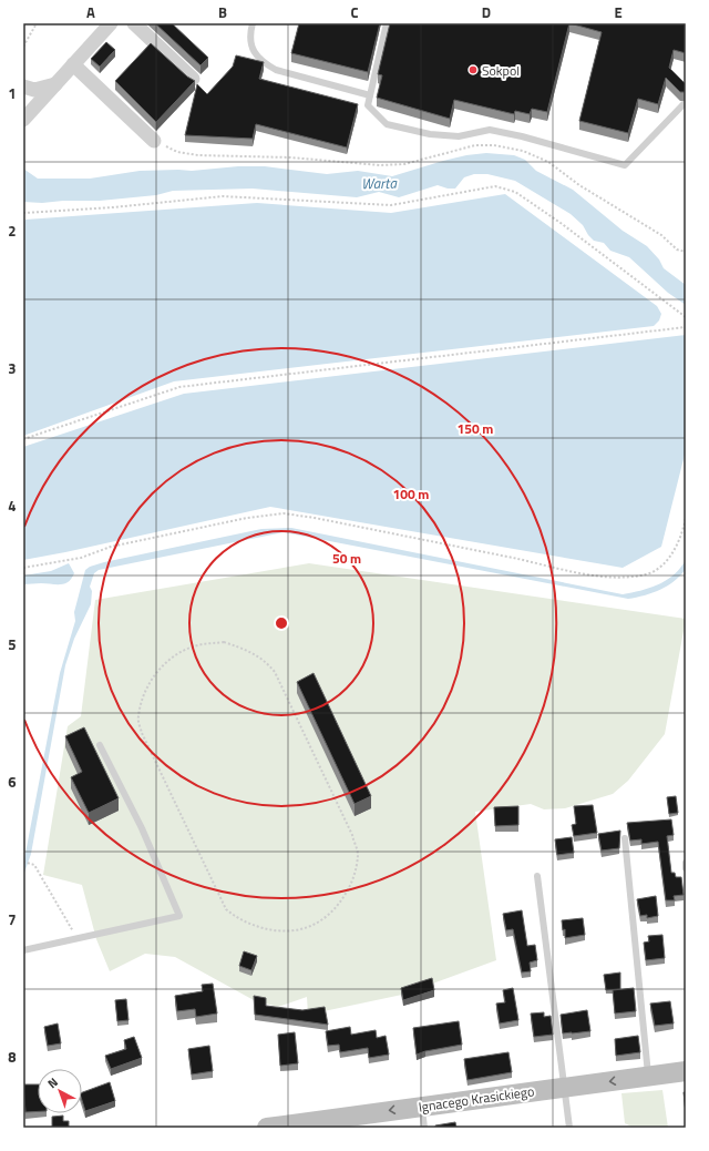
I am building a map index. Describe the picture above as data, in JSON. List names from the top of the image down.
{
  "streets": {
    "street": ["Ignacego Krasickiego"]
  },
  "one_way": ["Ignacego Krasickiego"],
  "water": ["Warta"],
  "places": ["Sokpol"],
  "north": "top left",
  "grid": {
    "columns": [
      "A",
      "B",
      "C",
      "D",
      "E"
    ],
    "rows": [
      "1",
      "2",
      "3",
      "4",
      "5",
      "6",
      "7",
      "8"
    ]
  },
  "rings": ["150 m", "100 m", "50 m"]
}
